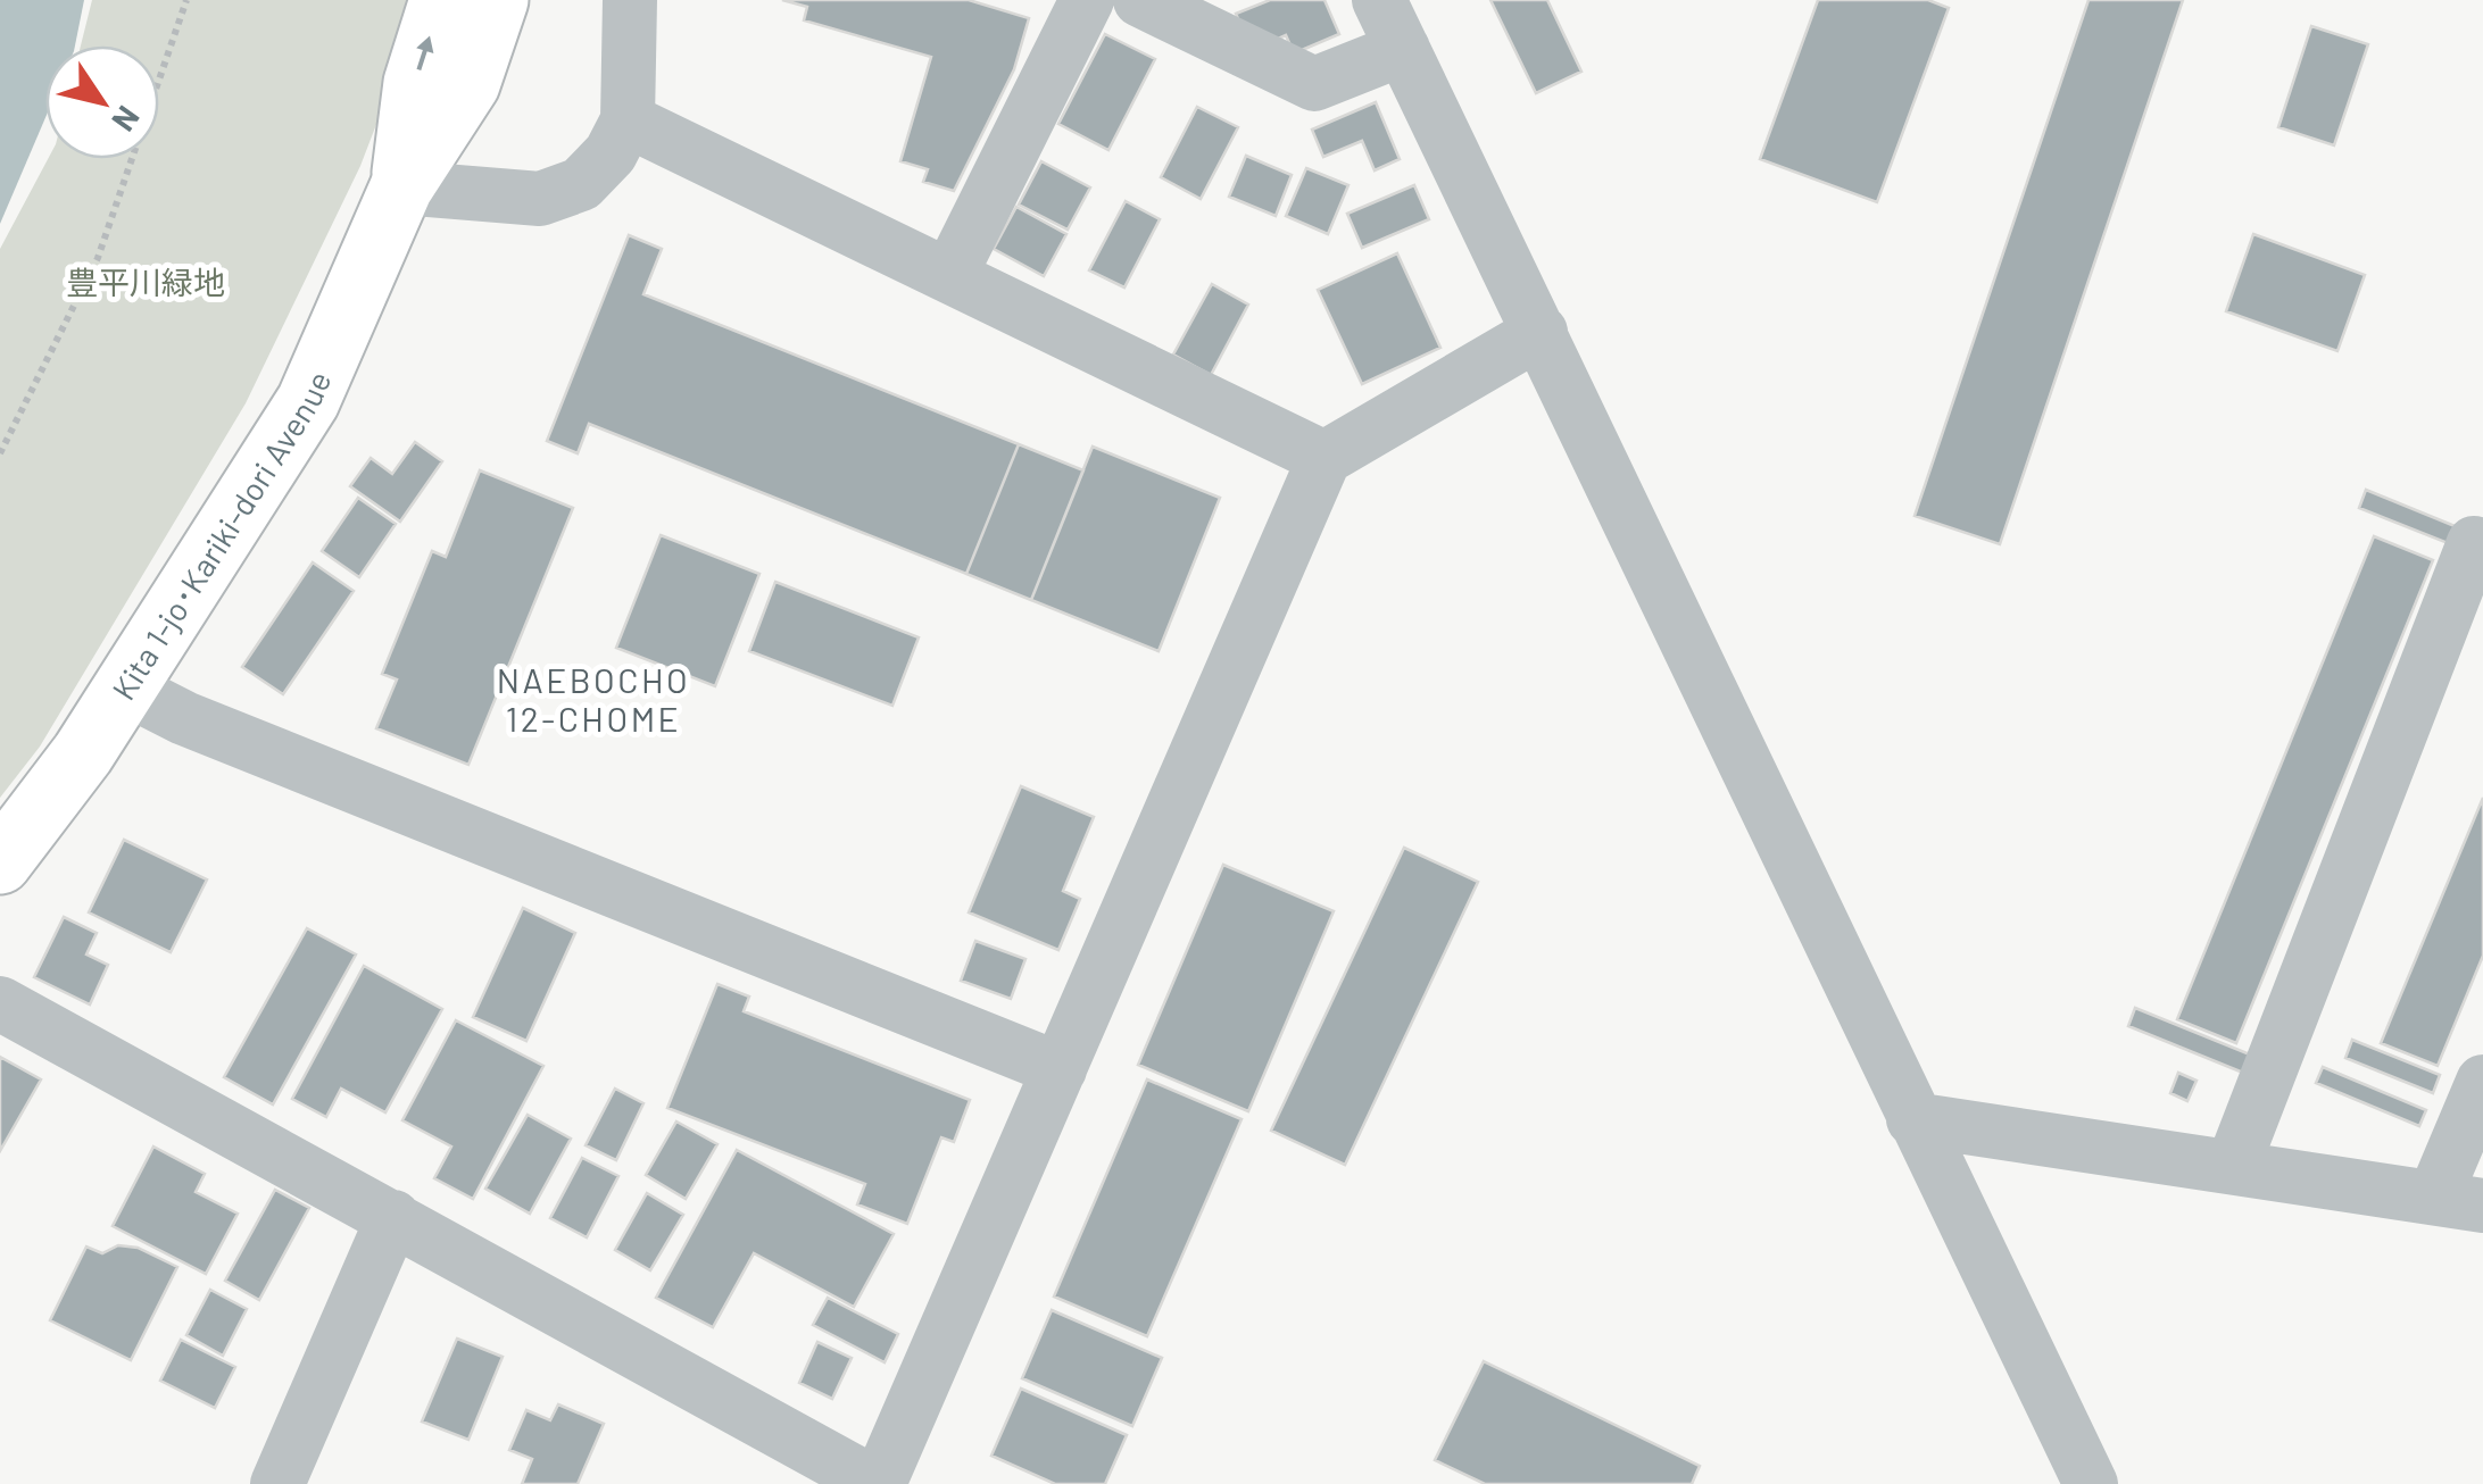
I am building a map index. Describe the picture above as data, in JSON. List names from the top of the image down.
{
  "streets": {
    "highway": ["Kita 1-jo･Kariki-dori Avenue"]
  },
  "districts": ["NAEBOCHO 12-CHOME"],
  "parks": ["豊平川緑地"],
  "north": "bottom right"
}
